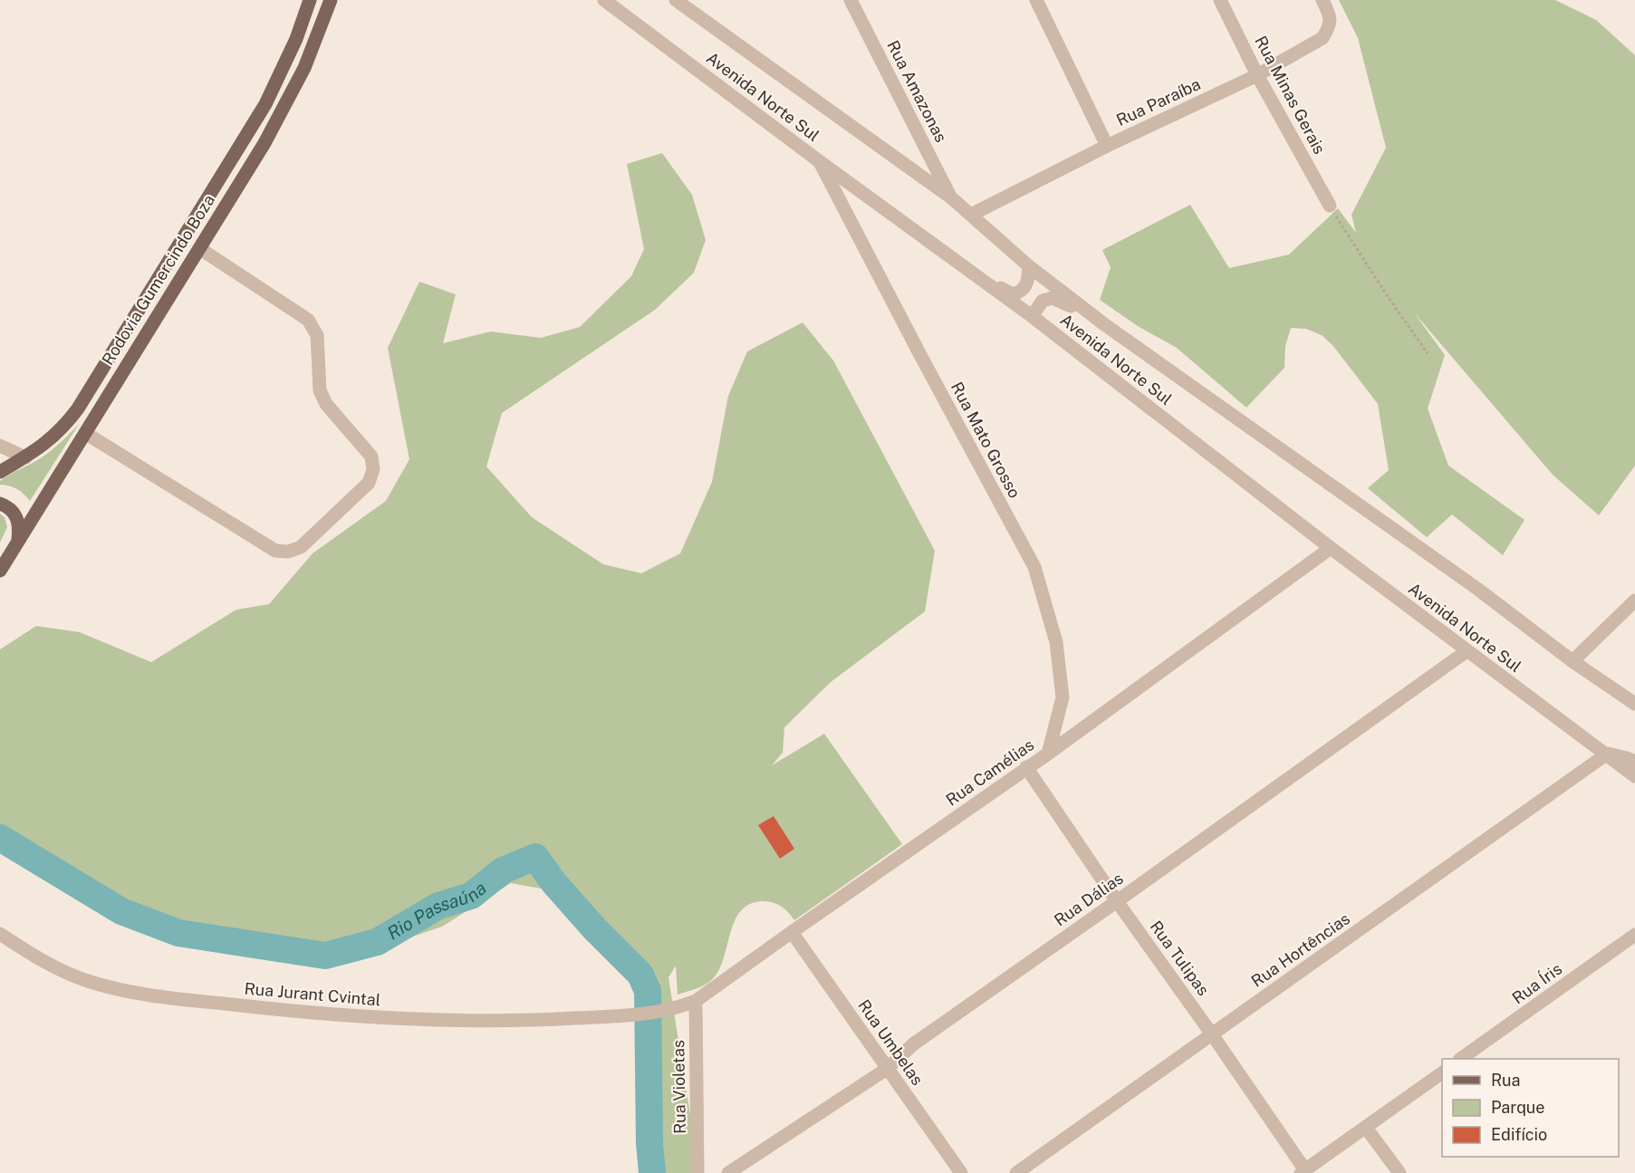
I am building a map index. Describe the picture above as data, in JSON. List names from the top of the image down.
{
  "streets": {
    "main road": ["Rodovia Gumercindo Boza"],
    "street": [
      "Rua Amazonas",
      "Rua Minas Gerais",
      "Avenida Norte Sul",
      "Rua Paraíba",
      "Rua Mato Grosso",
      "Rua Camélias",
      "Rua Dálias",
      "Rua Hortências",
      "Rua Tulipas",
      "Rua Íris",
      "Rua Jurant Cvintal",
      "Rua Umbelas",
      "Rua Violetas"
    ]
  },
  "crossings": [
    ["Rua Amazonas", "Avenida Norte Sul"],
    ["Rua Minas Gerais", "Rua Paraíba"],
    ["Avenida Norte Sul", "Rua Paraíba"],
    ["Avenida Norte Sul", "Rua Mato Grosso"],
    ["Avenida Norte Sul", "Rua Camélias"],
    ["Avenida Norte Sul", "Rua Dálias"],
    ["Avenida Norte Sul", "Rua Hortências"],
    ["Rua Mato Grosso", "Rua Camélias"],
    ["Rua Camélias", "Rua Tulipas"],
    ["Rua Camélias", "Rua Jurant Cvintal"],
    ["Rua Camélias", "Rua Umbelas"],
    ["Rua Camélias", "Rua Violetas"],
    ["Rua Dálias", "Rua Tulipas"],
    ["Rua Dálias", "Rua Umbelas"],
    ["Rua Hortências", "Rua Tulipas"]
  ],
  "water": ["Rio Passaúna"],
  "legend": ["Rua", "Parque", "Edifício"]
}
